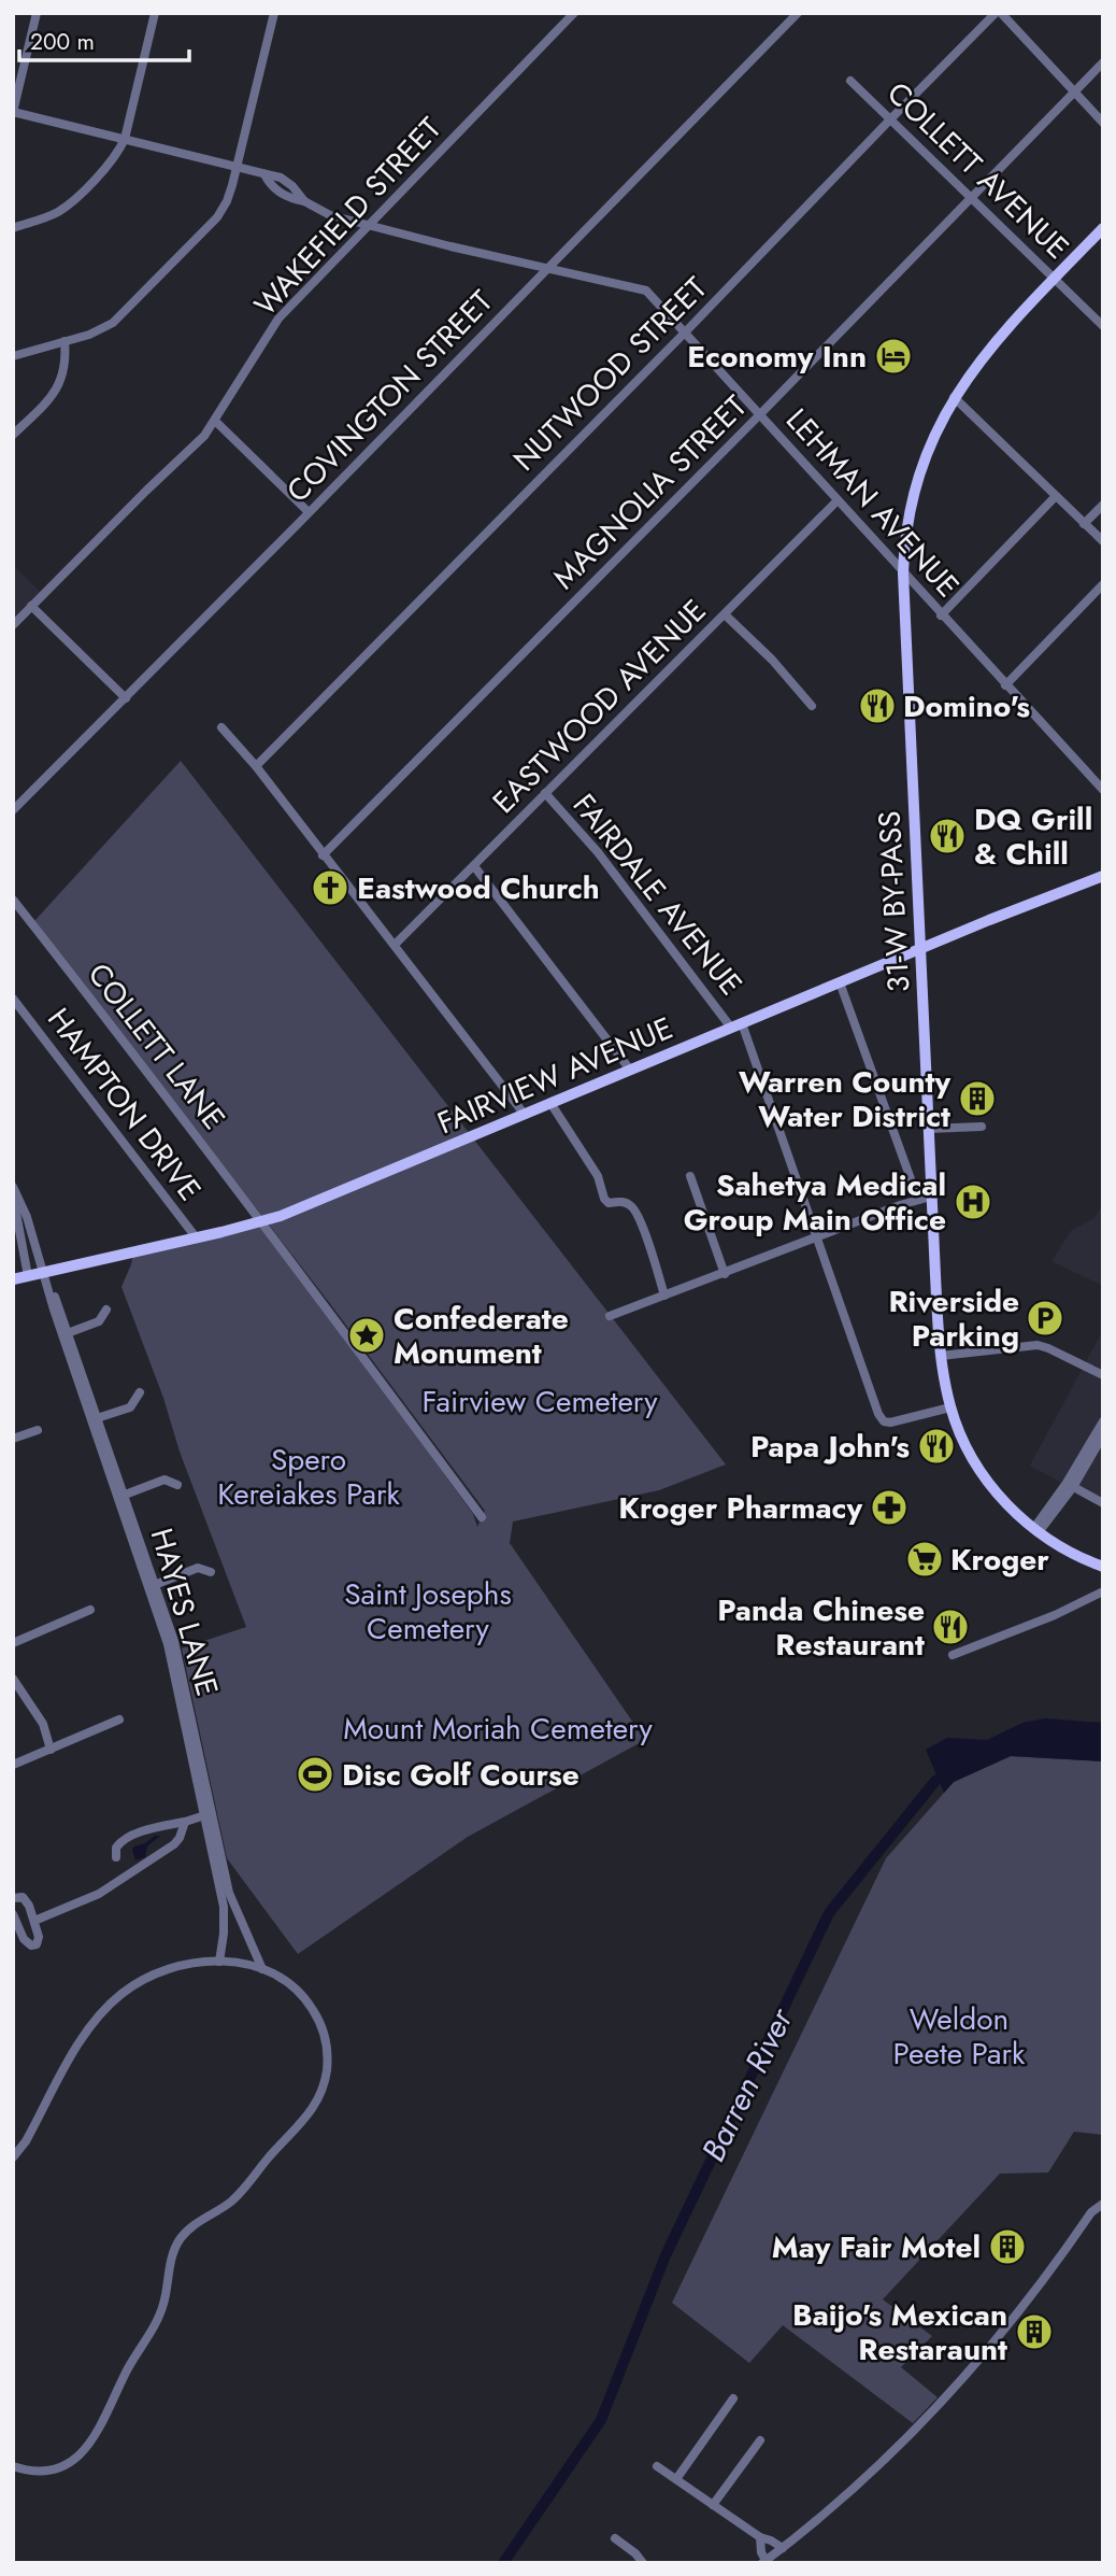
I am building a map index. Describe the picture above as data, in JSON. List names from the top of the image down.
{
  "streets": {
    "main road": ["31-W BY-PASS", "FAIRVIEW AVENUE"],
    "street": [
      "COLLETT AVENUE",
      "WAKEFIELD STREET",
      "NUTWOOD STREET",
      "COVINGTON STREET",
      "MAGNOLIA STREET",
      "LEHMAN AVENUE",
      "EASTWOOD AVENUE",
      "FAIRDALE AVENUE",
      "COLLETT LANE",
      "HAMPTON DRIVE",
      "HAYES LANE"
    ]
  },
  "crossings": [
    ["COLLETT AVENUE", "NUTWOOD STREET"],
    ["COLLETT AVENUE", "MAGNOLIA STREET"],
    ["COLLETT AVENUE", "31-W BY-PASS"],
    ["WAKEFIELD STREET", "LEHMAN AVENUE"],
    ["NUTWOOD STREET", "LEHMAN AVENUE"],
    ["COVINGTON STREET", "LEHMAN AVENUE"],
    ["MAGNOLIA STREET", "LEHMAN AVENUE"],
    ["LEHMAN AVENUE", "EASTWOOD AVENUE"],
    ["LEHMAN AVENUE", "31-W BY-PASS"],
    ["EASTWOOD AVENUE", "FAIRDALE AVENUE"],
    ["FAIRDALE AVENUE", "31-W BY-PASS"],
    ["FAIRDALE AVENUE", "FAIRVIEW AVENUE"],
    ["31-W BY-PASS", "FAIRVIEW AVENUE"],
    ["COLLETT LANE", "FAIRVIEW AVENUE"],
    ["FAIRVIEW AVENUE", "HAMPTON DRIVE"],
    ["FAIRVIEW AVENUE", "HAYES LANE"]
  ],
  "water": ["Barren River"],
  "parks": [
    "Fairview Cemetery",
    "Spero Kereiakes Park",
    "Saint Josephs Cemetery",
    "Mount Moriah Cemetery",
    "Weldon Peete Park"
  ],
  "places": {
    "hotel": ["Economy Inn"],
    "restaurant": [
      "Domino's",
      "DQ Grill & Chill",
      "Papa John's",
      "Panda Chinese Restaurant"
    ],
    "church": ["Eastwood Church"],
    "building": ["Warren County Water District", "May Fair Motel", "Baijo's Mexican Restaraunt"],
    "hospital": ["Sahetya Medical Group Main Office"],
    "parking": ["Riverside Parking"],
    "place": ["Confederate Monument"],
    "pharmacy": ["Kroger Pharmacy"],
    "supermarket": ["Kroger"],
    "sports": ["Disc Golf Course"]
  },
  "scale_bar": "200 m"
}
